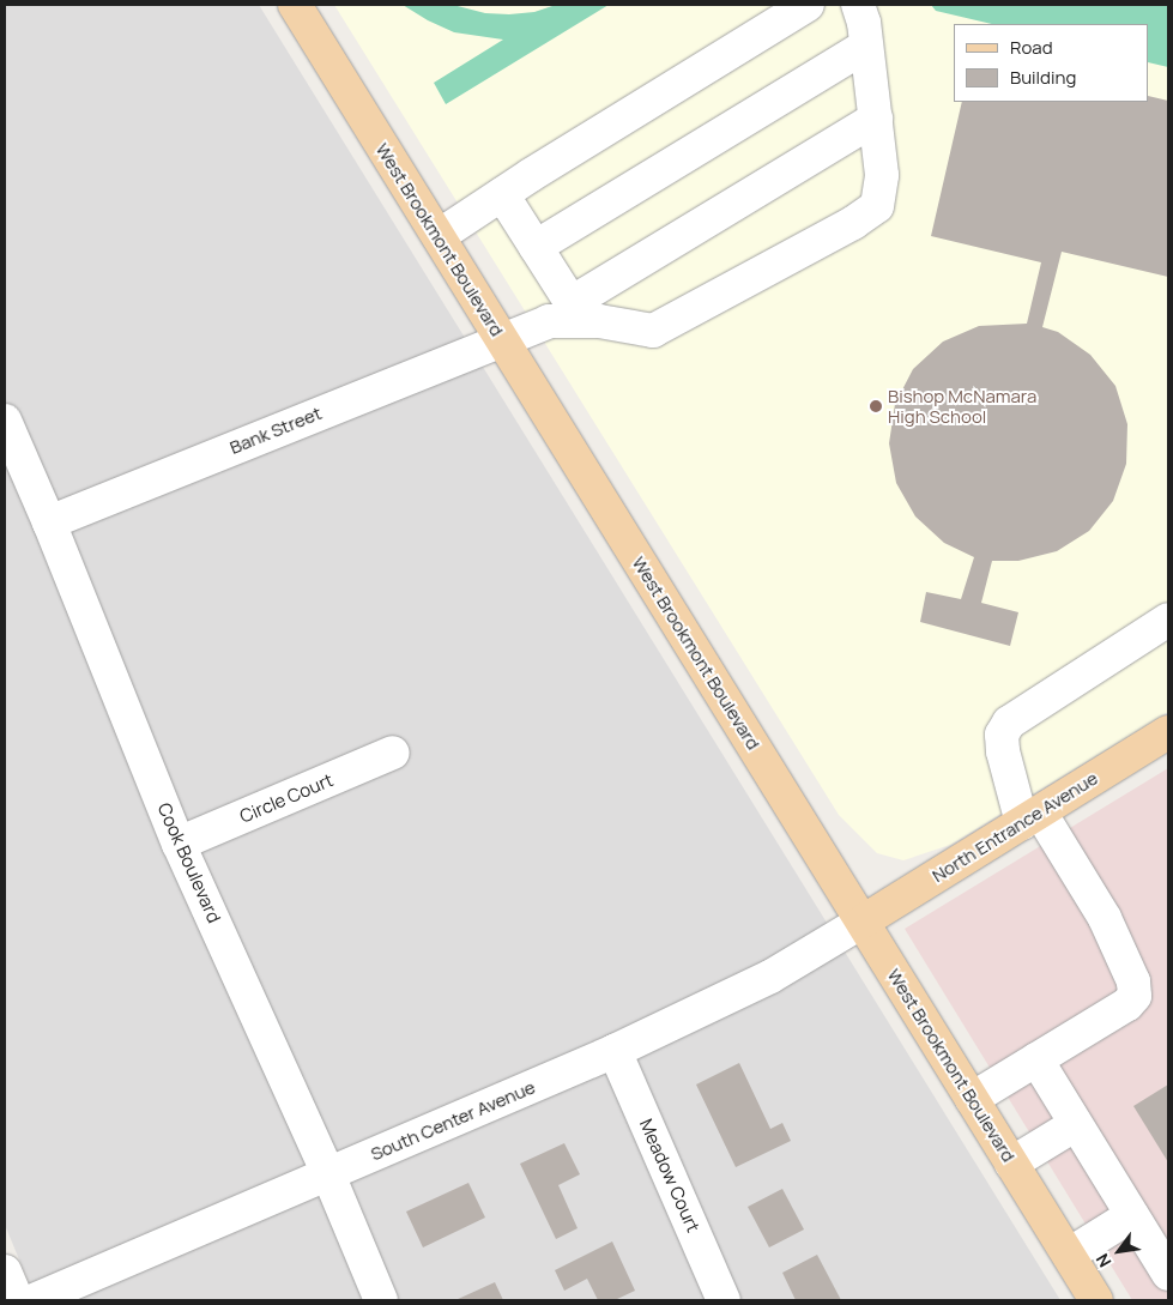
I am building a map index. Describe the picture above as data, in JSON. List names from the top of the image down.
{
  "streets": {
    "main road": ["West Brookmont Boulevard", "North Entrance Avenue"],
    "street": [
      "Bank Street",
      "Circle Court",
      "Cook Boulevard",
      "South Center Avenue",
      "Meadow Court"
    ]
  },
  "crossings": [
    ["West Brookmont Boulevard", "Bank Street"],
    ["West Brookmont Boulevard", "North Entrance Avenue"],
    ["West Brookmont Boulevard", "South Center Avenue"],
    ["Bank Street", "Cook Boulevard"],
    ["Circle Court", "Cook Boulevard"],
    ["North Entrance Avenue", "South Center Avenue"],
    ["Cook Boulevard", "South Center Avenue"],
    ["South Center Avenue", "Meadow Court"]
  ],
  "places": ["Bishop McNamara High School"],
  "legend": ["Road", "Building"],
  "north": "bottom left"
}
